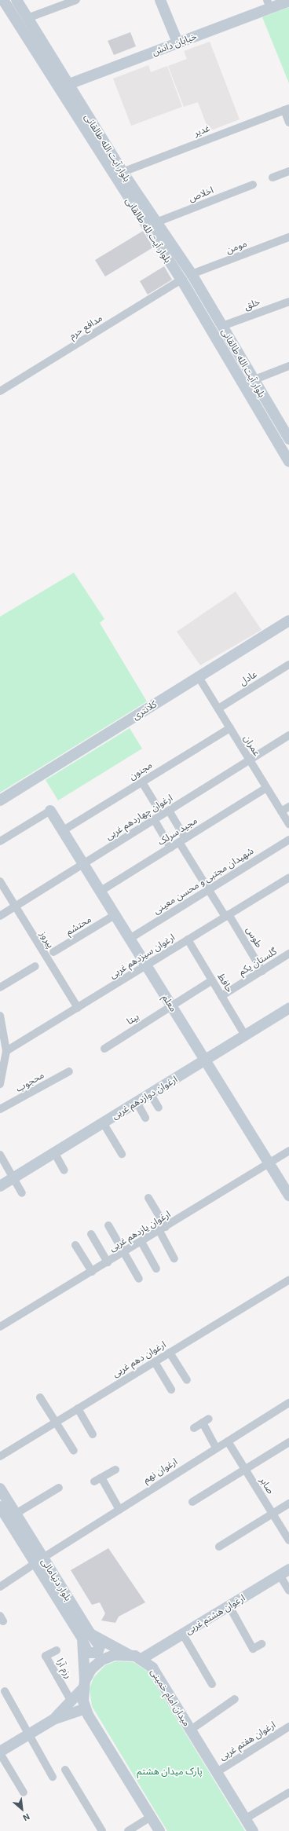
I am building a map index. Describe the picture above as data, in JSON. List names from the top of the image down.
{
  "streets": {
    "street": [
      "خیابان دانش",
      "غدیر",
      "بلوار آیت الله طالقانی",
      "اخلاص",
      "بلوار آیت لله طالقانی",
      "مومن",
      "خلق",
      "مدافع حرم",
      "عادل",
      "کلانتری",
      "عمران",
      "مجنون",
      "ارغوان چهاردهم غربی",
      "مجید سرلک",
      "شهیدان مجتبی و محسن معینی",
      "محتشم",
      "طوس",
      "پیروز",
      "ارغوان سیزدهم غربی",
      "گلستان یکم",
      "حافظ",
      "معلم",
      "بیتا",
      "محجوب",
      "ارغوان دوازدهم غربی",
      "ارغوان یازدهم غربی",
      "ارغوان دهم غربی",
      "ارغوان نهم",
      "صابر",
      "بلوار دنیامالی",
      "ارغوان هشتم غربی",
      "رزم آرا",
      "میدان امام خمینی",
      "ارغوان هفتم غربی"
    ]
  },
  "crossings": [
    ["خیابان دانش", "بلوار آیت الله طالقانی"],
    ["خیابان دانش", "بلوار آیت لله طالقانی"],
    ["غدیر", "بلوار آیت الله طالقانی"],
    ["بلوار آیت الله طالقانی", "اخلاص"],
    ["بلوار آیت الله طالقانی", "بلوار آیت لله طالقانی"],
    ["بلوار آیت الله طالقانی", "مومن"],
    ["بلوار آیت الله طالقانی", "خلق"],
    ["بلوار آیت لله طالقانی", "مدافع حرم"],
    ["عادل", "عمران"],
    ["کلانتری", "عمران"],
    ["عمران", "مجنون"],
    ["عمران", "ارغوان چهاردهم غربی"],
    ["عمران", "مجید سرلک"],
    ["مجنون", "معلم"],
    ["ارغوان چهاردهم غربی", "طوس"],
    ["ارغوان چهاردهم غربی", "پیروز"],
    ["ارغوان چهاردهم غربی", "معلم"],
    ["مجید سرلک", "طوس"],
    ["مجید سرلک", "معلم"],
    ["شهیدان مجتبی و محسن معینی", "طوس"],
    ["شهیدان مجتبی و محسن معینی", "معلم"],
    ["محتشم", "معلم"],
    ["طوس", "ارغوان سیزدهم غربی"],
    ["طوس", "گلستان یکم"],
    ["پیروز", "ارغوان سیزدهم غربی"],
    ["ارغوان سیزدهم غربی", "حافظ"],
    ["ارغوان سیزدهم غربی", "معلم"],
    ["گلستان یکم", "حافظ"],
    ["حافظ", "بیتا"],
    ["حافظ", "ارغوان دوازدهم غربی"],
    ["معلم", "بیتا"],
    ["معلم", "ارغوان دوازدهم غربی"],
    ["معلم", "ارغوان یازدهم غربی"],
    ["ارغوان نهم", "صابر"],
    ["ارغوان نهم", "بلوار دنیامالی"],
    ["بلوار دنیامالی", "میدان امام خمینی"],
    ["ارغوان هشتم غربی", "میدان امام خمینی"],
    ["رزم آرا", "میدان امام خمینی"],
    ["میدان امام خمینی", "ارغوان هفتم غربی"]
  ],
  "parks": ["پارک میدان هشتم"],
  "north": "bottom right"
}
